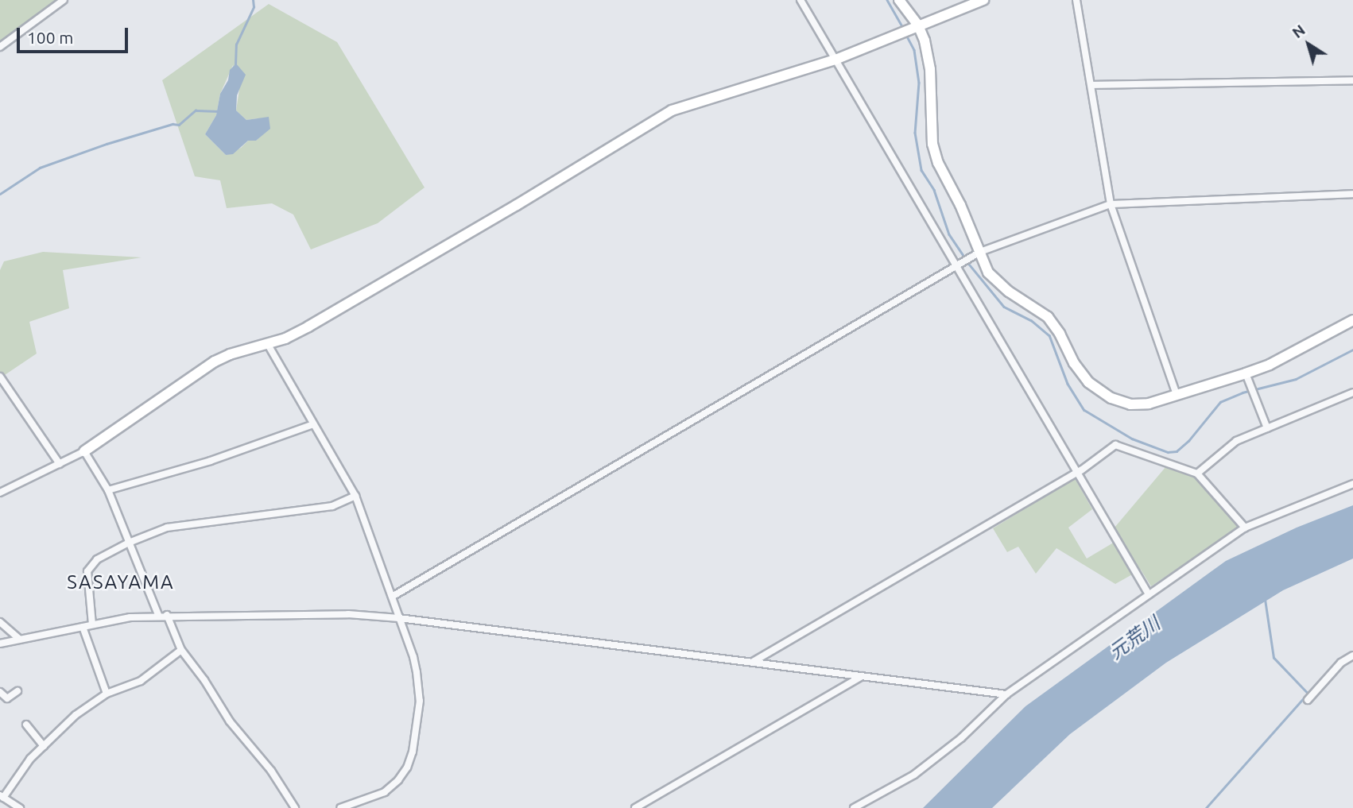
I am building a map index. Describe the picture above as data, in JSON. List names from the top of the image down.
{
  "districts": ["SASAYAMA"],
  "water": ["元荒川"],
  "scale_bar": "100 m",
  "north": "top left"
}
